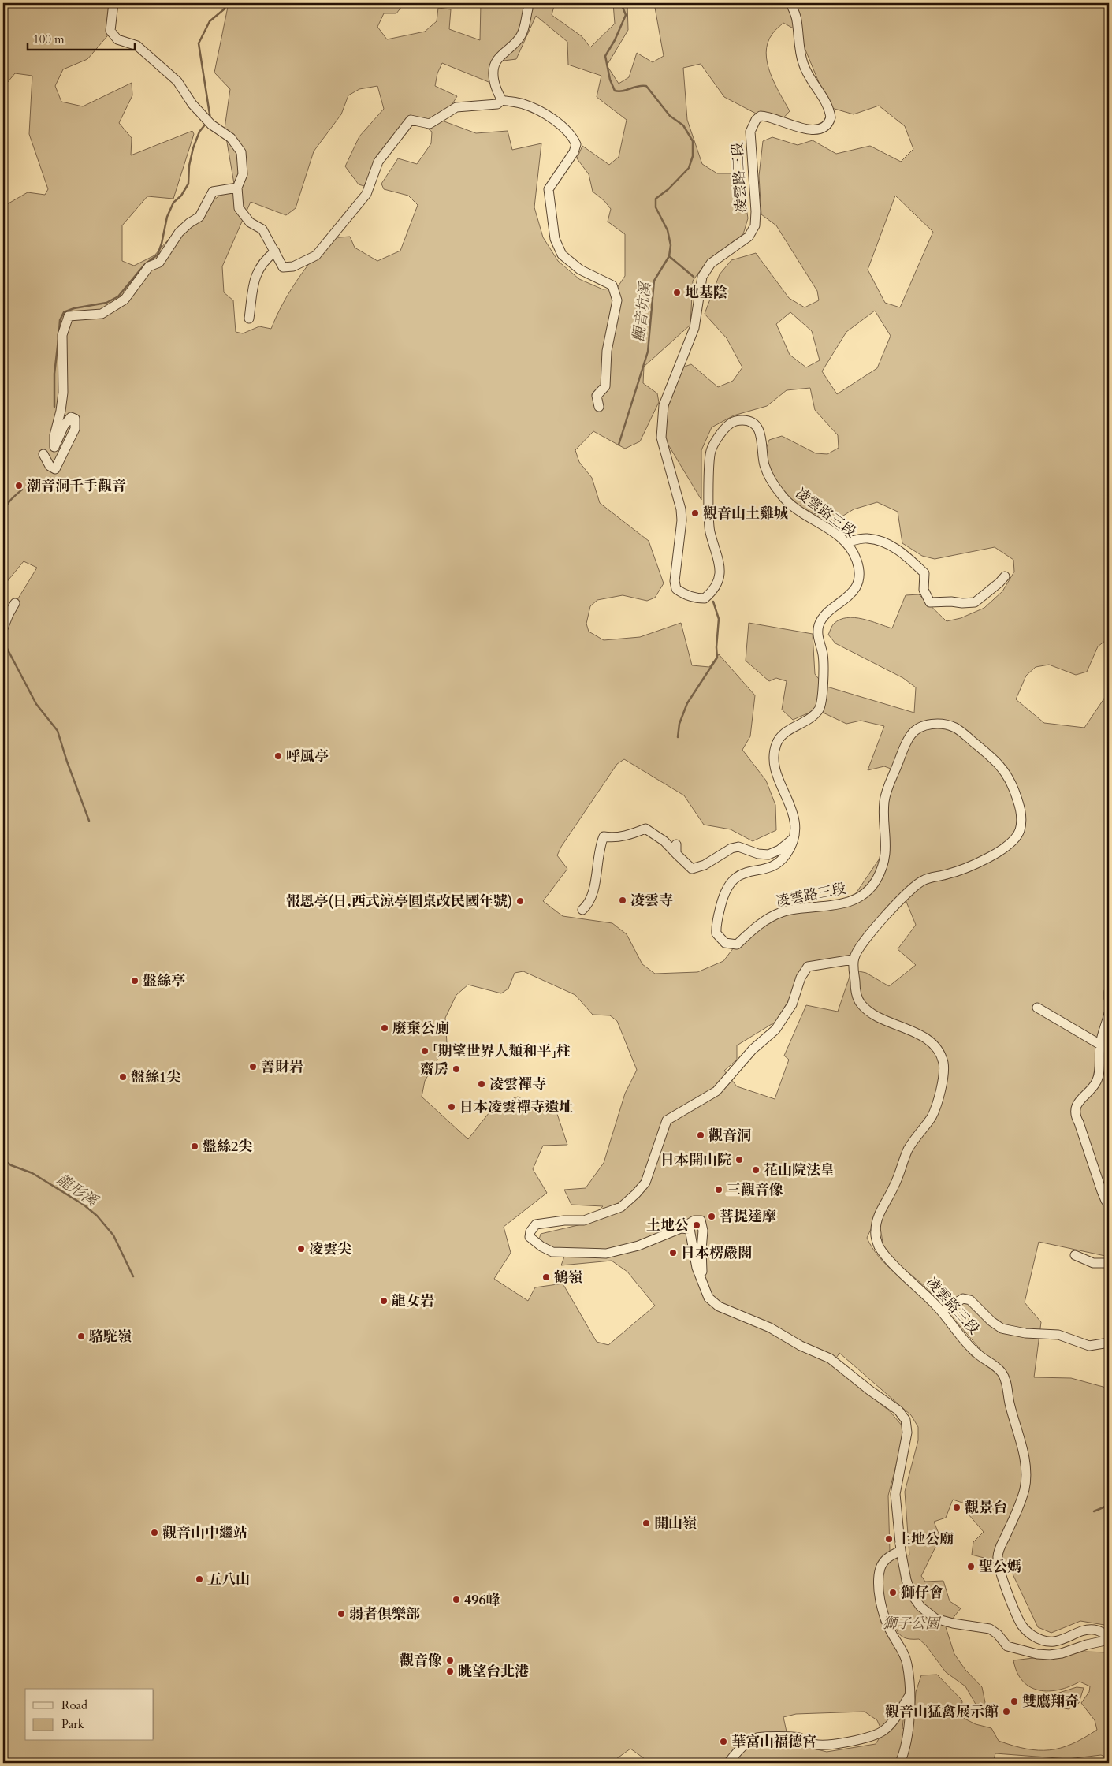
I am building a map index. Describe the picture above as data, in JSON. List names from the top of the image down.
{
  "streets": {
    "street": ["凌雲路三段"]
  },
  "water": ["觀音坑溪", "龍形溪"],
  "parks": ["獅子公園"],
  "places": [
    "地基陰",
    "潮音洞千手觀音",
    "觀音山土雞城",
    "呼風亭",
    "凌雲寺",
    "報恩亭(日,西式涼亭圓桌改民國年號)",
    "盤絲亭",
    "廢棄公廁",
    "「期望世界人類和平」柱",
    "善財岩",
    "齋房",
    "盤絲1尖",
    "凌雲禪寺",
    "日本凌雲禪寺遺址",
    "觀音洞",
    "盤絲2尖",
    "日本開山院",
    "花山院法皇",
    "三觀音像",
    "菩提達摩",
    "土地公",
    "凌雲尖",
    "日本楞嚴閣",
    "鶴嶺",
    "龍女岩",
    "駱駝嶺",
    "觀景台",
    "開山嶺",
    "觀音山中繼站",
    "土地公廟",
    "聖公媽",
    "五八山",
    "獅仔會",
    "496峰",
    "弱者俱樂部",
    "觀音像",
    "眺望台北港",
    "雙鷹翔奇",
    "觀音山猛禽展示館",
    "華富山福德宮"
  ],
  "legend": ["Road", "Park"],
  "scale_bar": "100 m"
}
